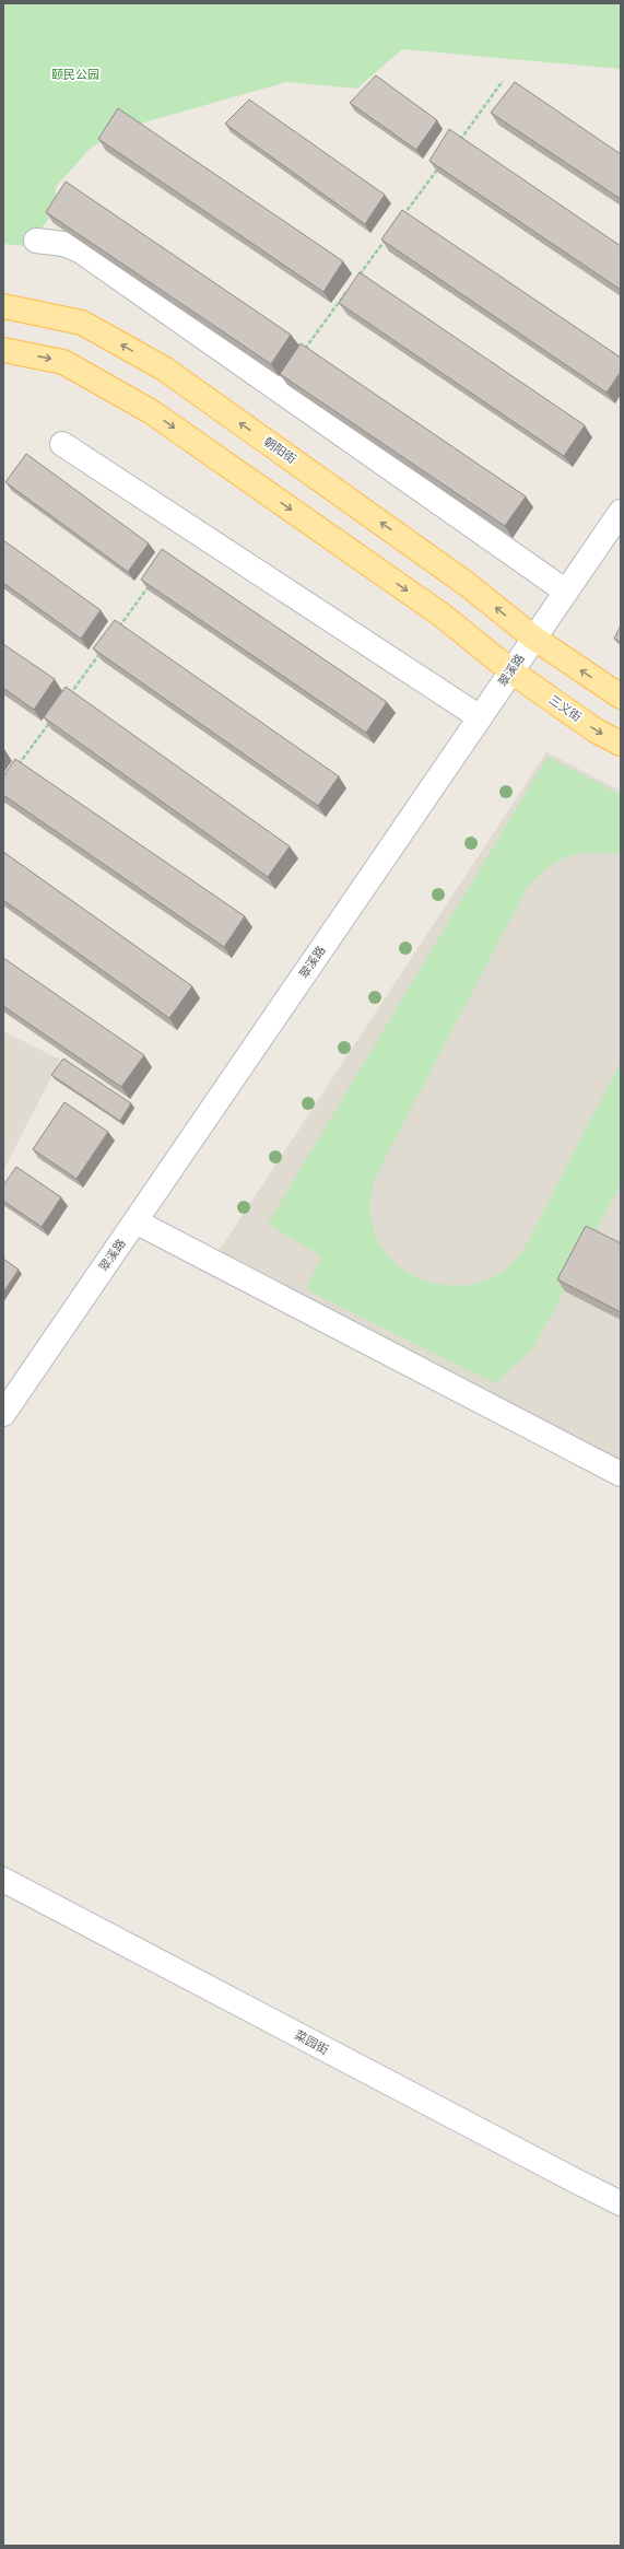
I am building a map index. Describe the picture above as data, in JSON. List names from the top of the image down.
{
  "streets": {
    "main road": ["朝阳街", "三义街"],
    "street": ["翠溪路", "菜园街"]
  },
  "crossings": [
    ["朝阳街", "翠溪路"],
    ["翠溪路", "三义街"]
  ],
  "parks": ["颐民公园"]
}
